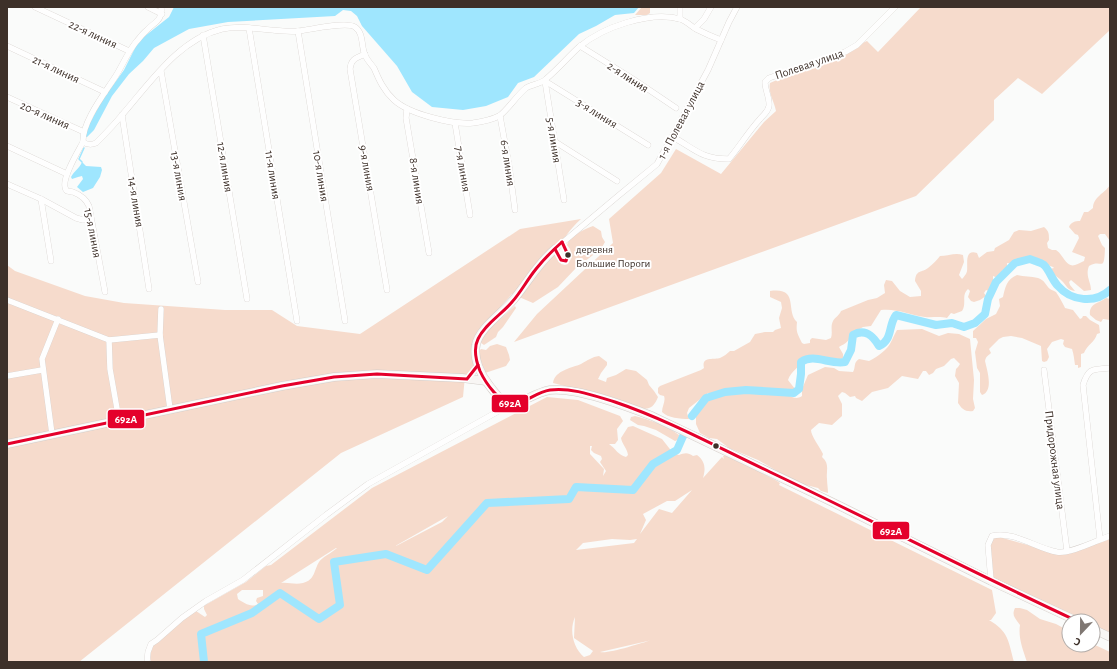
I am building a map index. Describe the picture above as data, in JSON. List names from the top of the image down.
{
  "streets": {
    "street": [
      "22-я линия",
      "Полевая улица",
      "21-я линия",
      "2-я линия",
      "3-я линия",
      "20-я линия",
      "1-я Полевая улица",
      "5-я линия",
      "6-я линия",
      "12-я линия",
      "9-я линия",
      "7-я линия",
      "11-я линия",
      "13-я линия",
      "10-я линия",
      "8-я линия",
      "14-я линия",
      "15-я линия",
      "Придорожная улица"
    ]
  },
  "crossings": [
    ["Полевая улица", "1-я Полевая улица"],
    ["3-я линия", "5-я линия"]
  ],
  "places": ["деревня Большие Пороги"],
  "lines": ["transit line 692А"],
  "north": "bottom"
}
